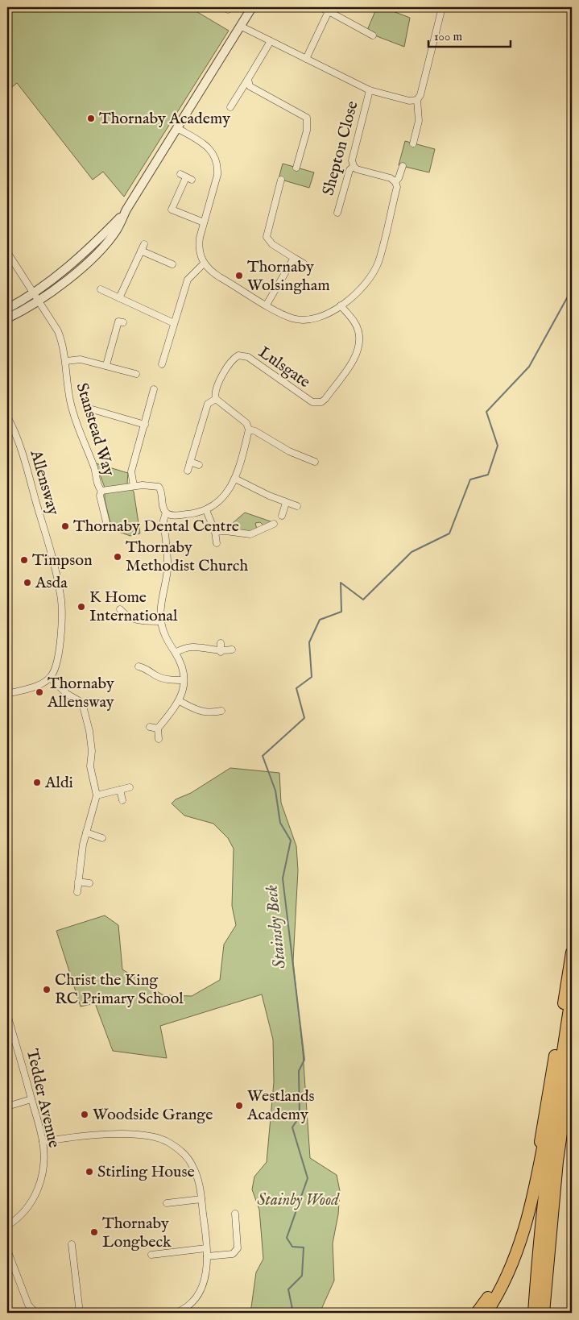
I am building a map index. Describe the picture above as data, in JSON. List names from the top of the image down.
{
  "streets": {
    "street": [
      "Shepton Close",
      "Lulsgate",
      "Stanstead Way",
      "Allensway",
      "Tedder Avenue"
    ]
  },
  "water": ["Stainsby Beck"],
  "parks": ["Stainby Wood"],
  "places": [
    "Thornaby Academy",
    "Thornaby Wolsingham",
    "Thornaby Dental Centre",
    "Thornaby Methodist Church",
    "Timpson",
    "Asda",
    "K Home International",
    "Thornaby Allensway",
    "Aldi",
    "Christ the King RC Primary School",
    "Westlands Academy",
    "Woodside Grange",
    "Stirling House",
    "Thornaby Longbeck"
  ],
  "scale_bar": "100 m"
}
